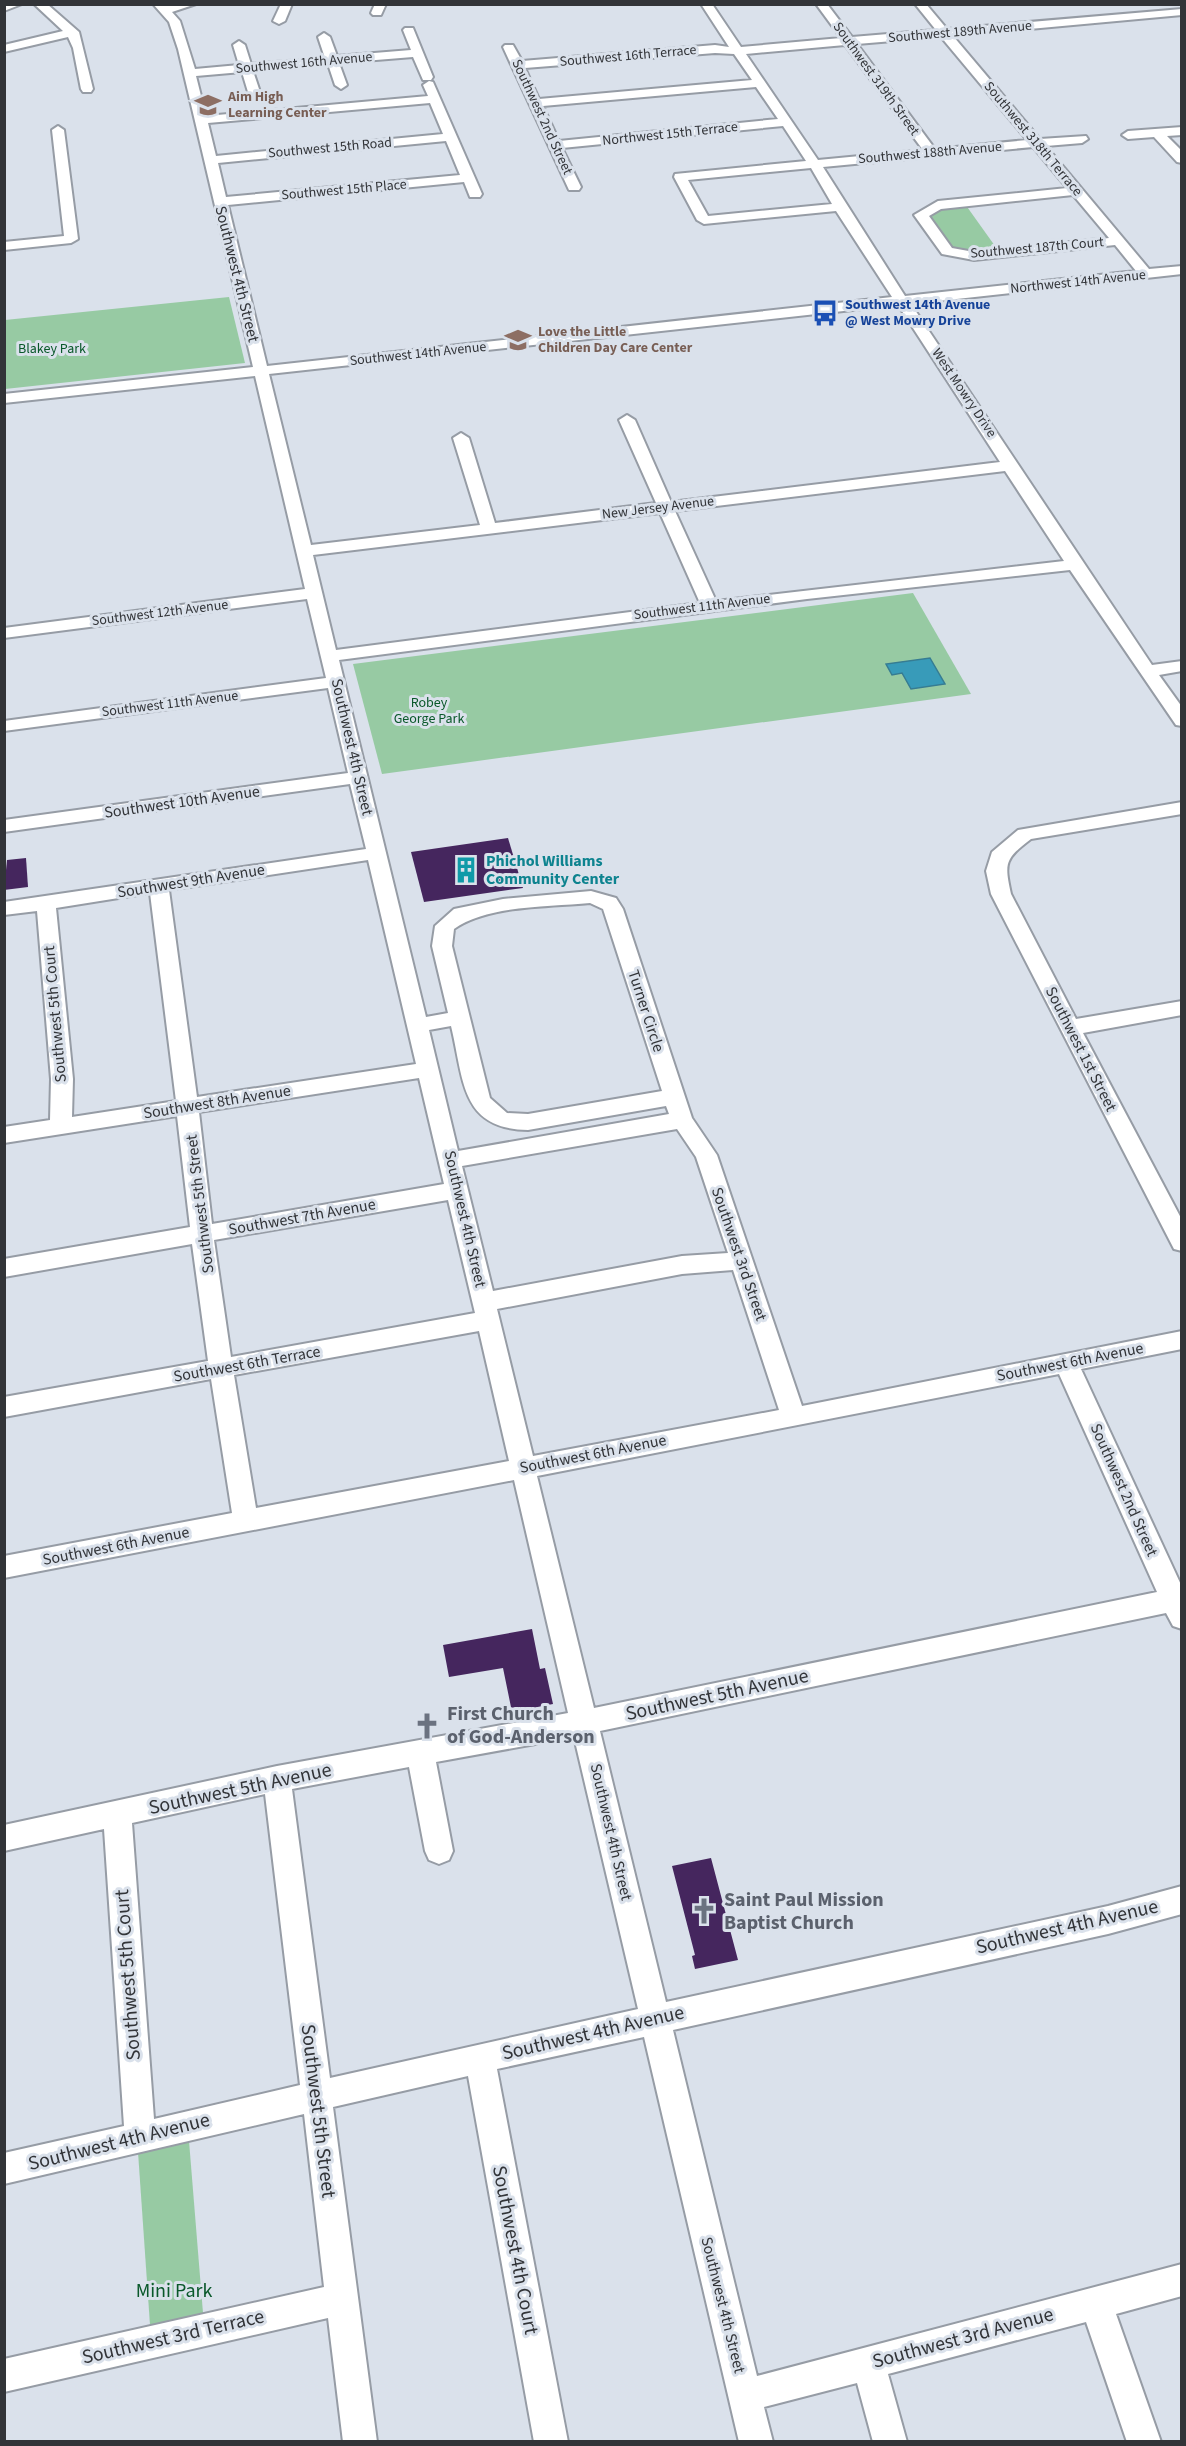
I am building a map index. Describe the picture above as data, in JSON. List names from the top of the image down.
{
  "streets": {
    "street": [
      "Southwest 189th Avenue",
      "Southwest 16th Terrace",
      "Southwest 16th Avenue",
      "Southwest 319th Street",
      "Southwest 2nd Street",
      "Northwest 15th Terrace",
      "Southwest 318th Terrace",
      "Southwest 15th Road",
      "Southwest 188th Avenue",
      "Southwest 15th Place",
      "Southwest 187th Court",
      "Southwest 4th Street",
      "Northwest 14th Avenue",
      "Southwest 14th Avenue",
      "West Mowry Drive",
      "New Jersey Avenue",
      "Southwest 11th Avenue",
      "Southwest 12th Avenue",
      "Southwest 10th Avenue",
      "Southwest 9th Avenue",
      "Turner Circle",
      "Southwest 5th Court",
      "Southwest 1st Street",
      "Southwest 8th Avenue",
      "Southwest 5th Street",
      "Southwest 7th Avenue",
      "Southwest 3rd Street",
      "Southwest 6th Avenue",
      "Southwest 6th Terrace",
      "Southwest 5th Avenue",
      "Southwest 4th Avenue",
      "Southwest 4th Court",
      "Southwest 3rd Terrace",
      "Southwest 3rd Avenue"
    ]
  },
  "crossings": [
    ["Southwest 189th Avenue", "Southwest 16th Terrace"],
    ["Southwest 189th Avenue", "Southwest 319th Street"],
    ["Southwest 189th Avenue", "Southwest 318th Terrace"],
    ["Southwest 189th Avenue", "West Mowry Drive"],
    ["Southwest 16th Terrace", "Southwest 2nd Street"],
    ["Southwest 16th Terrace", "West Mowry Drive"],
    ["Southwest 16th Avenue", "Southwest 4th Street"],
    ["Southwest 319th Street", "Southwest 188th Avenue"],
    ["Southwest 2nd Street", "Northwest 15th Terrace"],
    ["Southwest 2nd Street", "Southwest 6th Avenue"],
    ["Southwest 2nd Street", "Southwest 5th Avenue"],
    ["Northwest 15th Terrace", "West Mowry Drive"],
    ["Southwest 318th Terrace", "Southwest 188th Avenue"],
    ["Southwest 318th Terrace", "Southwest 187th Court"],
    ["Southwest 318th Terrace", "Northwest 14th Avenue"],
    ["Southwest 15th Road", "Southwest 4th Street"],
    ["Southwest 188th Avenue", "West Mowry Drive"],
    ["Southwest 15th Place", "Southwest 4th Street"],
    ["Southwest 4th Street", "Southwest 14th Avenue"],
    ["Southwest 4th Street", "New Jersey Avenue"],
    ["Southwest 4th Street", "Southwest 11th Avenue"],
    ["Southwest 4th Street", "Southwest 12th Avenue"],
    ["Southwest 4th Street", "Southwest 10th Avenue"],
    ["Southwest 4th Street", "Southwest 9th Avenue"],
    ["Southwest 4th Street", "Southwest 8th Avenue"],
    ["Southwest 4th Street", "Southwest 7th Avenue"],
    ["Southwest 4th Street", "Southwest 6th Avenue"],
    ["Southwest 4th Street", "Southwest 6th Terrace"],
    ["Southwest 4th Street", "Southwest 5th Avenue"],
    ["Southwest 4th Street", "Southwest 4th Avenue"],
    ["Southwest 4th Street", "Southwest 3rd Avenue"],
    ["Northwest 14th Avenue", "Southwest 14th Avenue"],
    ["Northwest 14th Avenue", "West Mowry Drive"],
    ["Southwest 14th Avenue", "West Mowry Drive"],
    ["West Mowry Drive", "New Jersey Avenue"],
    ["West Mowry Drive", "Southwest 11th Avenue"],
    ["Southwest 9th Avenue", "Southwest 5th Court"],
    ["Southwest 9th Avenue", "Southwest 5th Street"],
    ["Turner Circle", "Southwest 3rd Street"],
    ["Southwest 5th Court", "Southwest 8th Avenue"],
    ["Southwest 5th Court", "Southwest 5th Avenue"],
    ["Southwest 5th Court", "Southwest 4th Avenue"],
    ["Southwest 8th Avenue", "Southwest 5th Street"],
    ["Southwest 5th Street", "Southwest 7th Avenue"],
    ["Southwest 5th Street", "Southwest 6th Avenue"],
    ["Southwest 5th Street", "Southwest 6th Terrace"],
    ["Southwest 5th Street", "Southwest 5th Avenue"],
    ["Southwest 5th Street", "Southwest 4th Avenue"],
    ["Southwest 5th Street", "Southwest 3rd Terrace"],
    ["Southwest 3rd Street", "Southwest 6th Avenue"],
    ["Southwest 3rd Street", "Southwest 6th Terrace"],
    ["Southwest 4th Avenue", "Southwest 4th Court"]
  ],
  "parks": ["Blakey Park", "Robey George Park", "Mini Park"],
  "places": {
    "school or university": ["Aim High Learning Center", "Love the Little Children Day Care Center"],
    "bus stop": ["Southwest 14th Avenue @ West Mowry Drive"],
    "building": ["Phichol Williams Community Center"],
    "church": ["First Church of God-Anderson", "Saint Paul Mission Baptist Church"]
  }
}
